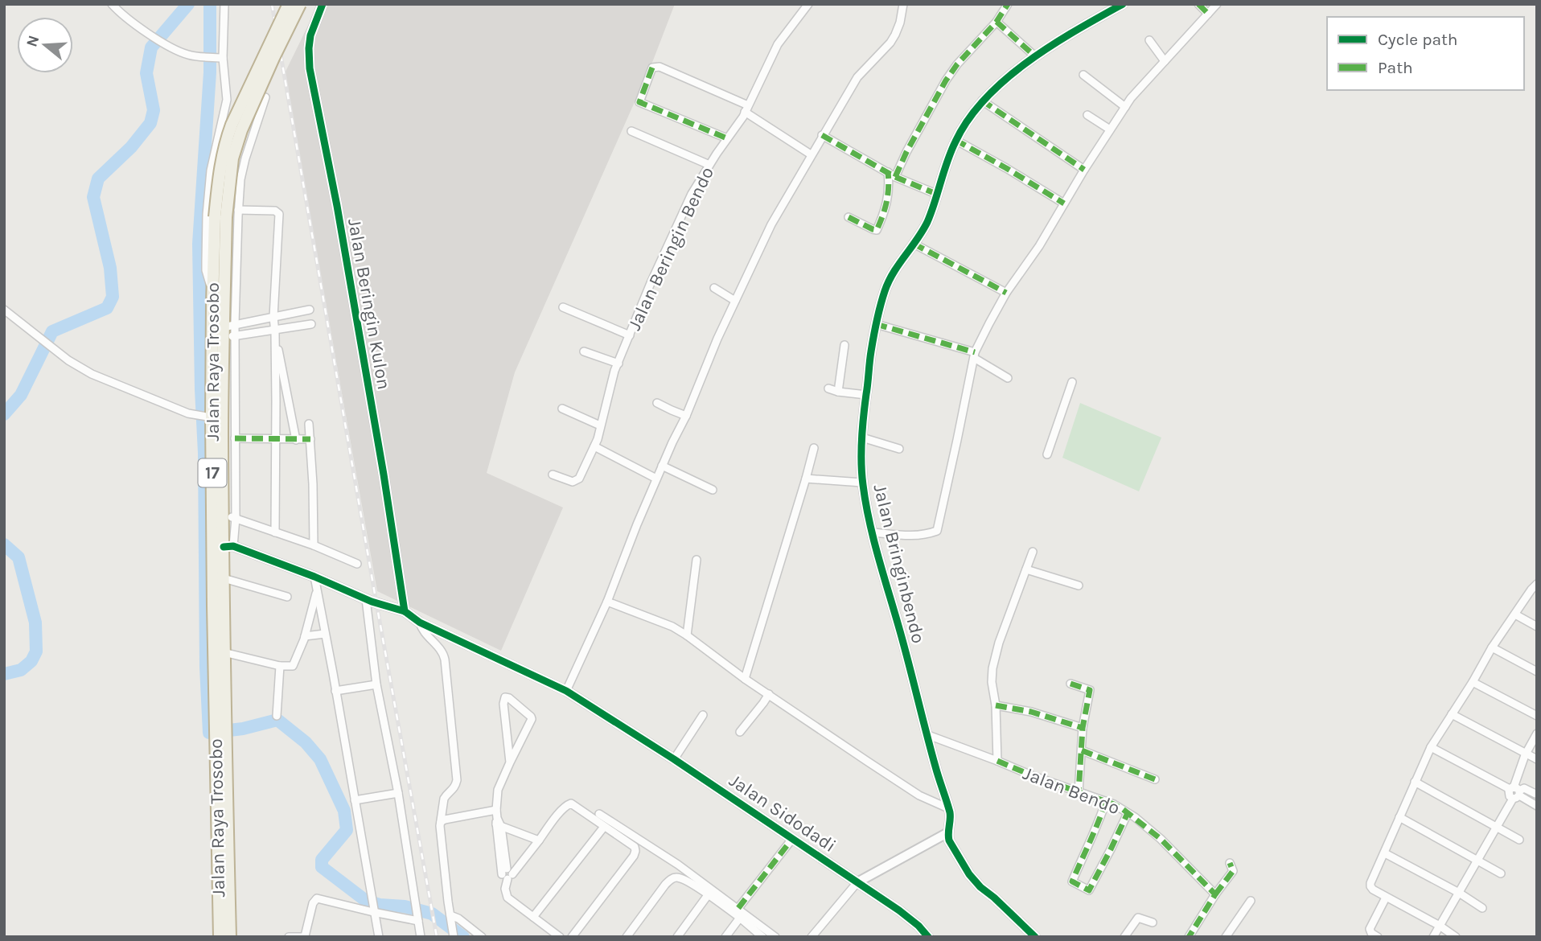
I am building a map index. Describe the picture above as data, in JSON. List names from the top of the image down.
{
  "streets": {
    "highway": ["Jalan Raya Trosobo", "17"],
    "street": [
      "Jalan Beringin Bendo",
      "Jalan Beringin Kulon",
      "Jalan Bringinbendo",
      "Jalan Bendo",
      "Jalan Sidodadi"
    ]
  },
  "crossings": [
    ["Jalan Bringinbendo", "Jalan Bendo"]
  ],
  "legend": ["Cycle path", "Path"],
  "north": "left"
}
